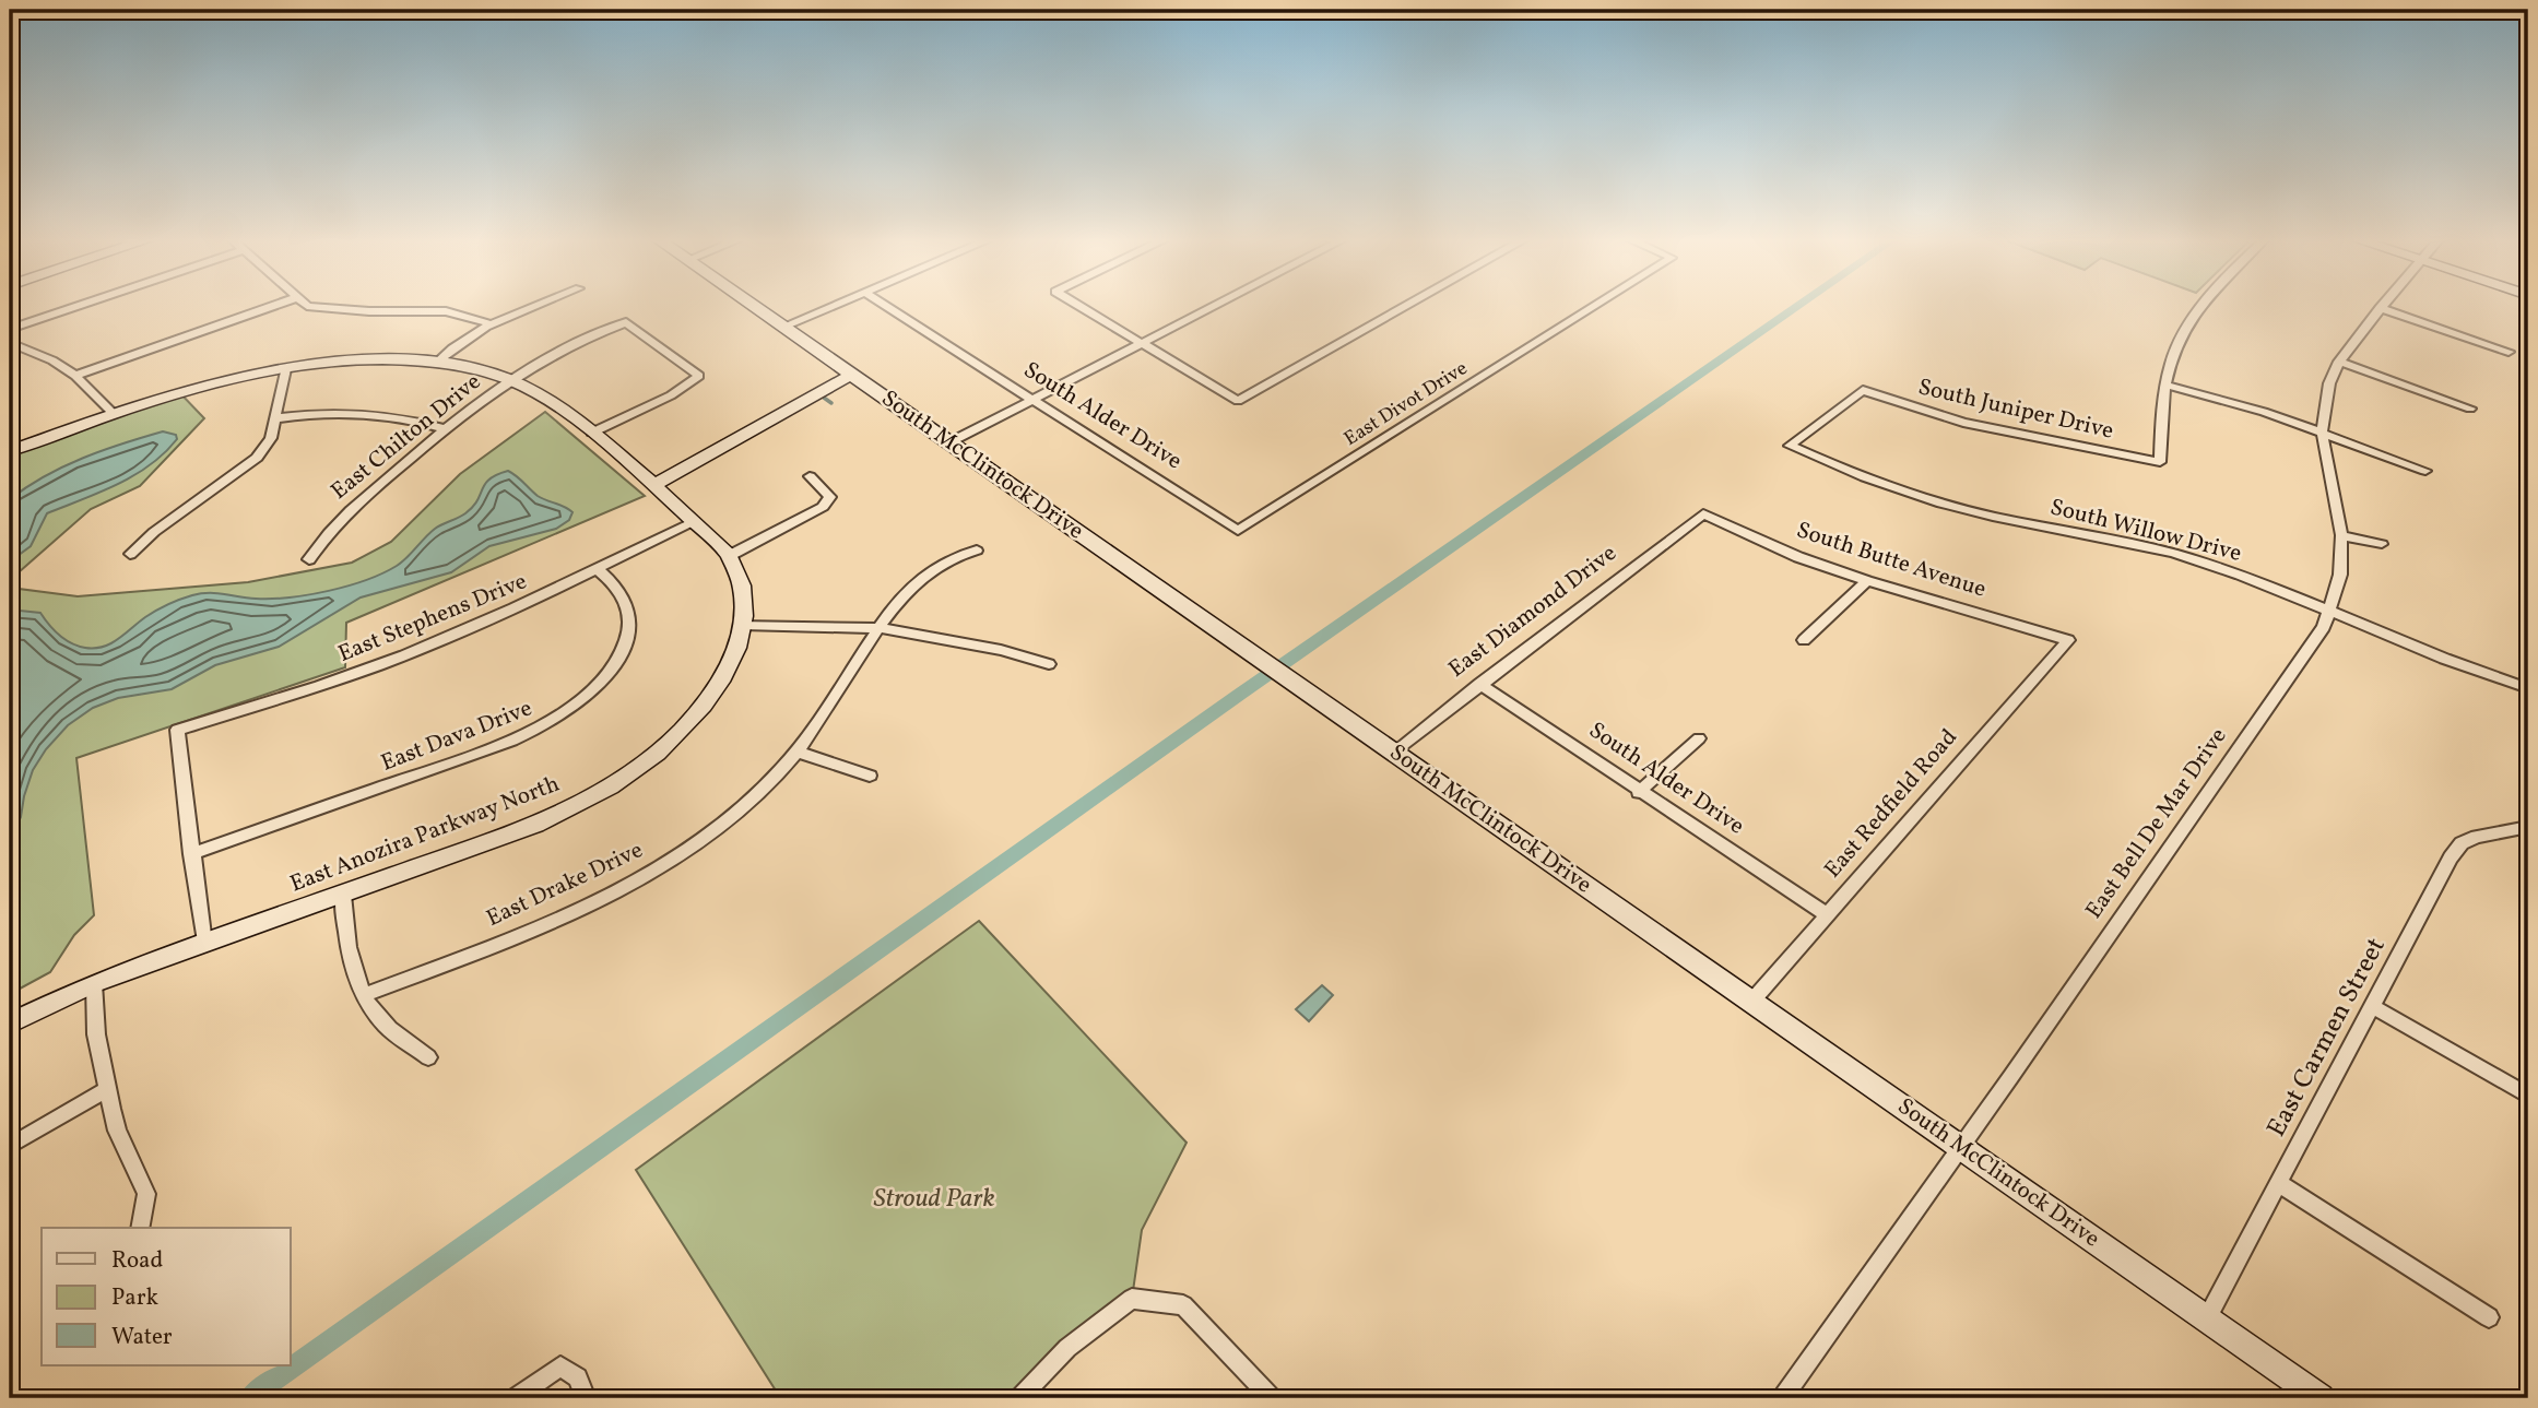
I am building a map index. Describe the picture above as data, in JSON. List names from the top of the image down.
{
  "streets": {
    "main road": ["South McClintock Drive", "East Anozira Parkway North"],
    "street": [
      "East Divot Drive",
      "South Juniper Drive",
      "South Alder Drive",
      "East Chilton Drive",
      "South Willow Drive",
      "South Butte Avenue",
      "East Diamond Drive",
      "East Stephens Drive",
      "East Dava Drive",
      "East Redfield Road",
      "East Bell De Mar Drive",
      "East Drake Drive",
      "East Carmen Street"
    ]
  },
  "crossings": [
    ["East Divot Drive", "South Alder Drive"],
    ["South Juniper Drive", "South Willow Drive"],
    ["South Alder Drive", "East Diamond Drive"],
    ["South Alder Drive", "East Redfield Road"],
    ["East Chilton Drive", "East Anozira Parkway North"],
    ["South McClintock Drive", "East Diamond Drive"],
    ["South McClintock Drive", "East Redfield Road"],
    ["South McClintock Drive", "East Bell De Mar Drive"],
    ["South McClintock Drive", "East Carmen Street"],
    ["South Willow Drive", "East Bell De Mar Drive"],
    ["South Butte Avenue", "East Diamond Drive"],
    ["South Butte Avenue", "East Redfield Road"],
    ["East Stephens Drive", "East Dava Drive"],
    ["East Stephens Drive", "East Anozira Parkway North"]
  ],
  "parks": ["Stroud Park"],
  "legend": ["Road", "Park", "Water"]
}
